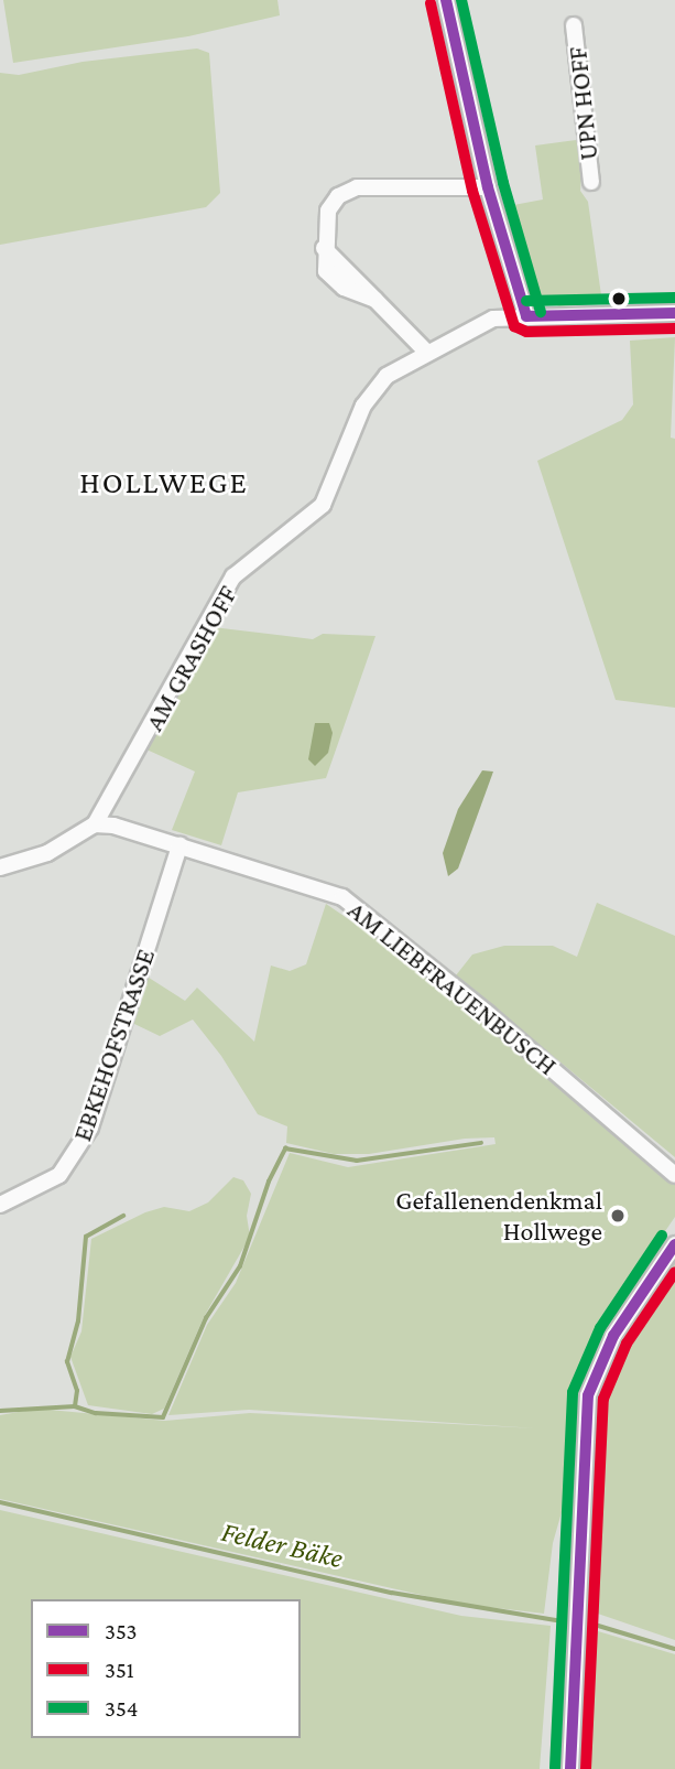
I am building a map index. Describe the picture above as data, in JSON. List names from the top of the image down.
{
  "streets": {
    "street": [
      "UPN HOFF",
      "AM GRASHOFF",
      "AM LIEBFRAUENBUSCH",
      "EBKEHOFSTRASSE"
    ]
  },
  "crossings": [
    ["AM GRASHOFF", "AM LIEBFRAUENBUSCH"],
    ["AM LIEBFRAUENBUSCH", "EBKEHOFSTRASSE"]
  ],
  "districts": ["HOLLWEGE"],
  "water": ["Felder Bäke"],
  "places": ["Gefallenendenkmal Hollwege"],
  "lines": ["transit line 353", "transit line 354", "transit line 351"],
  "legend": ["353", "351", "354"]
}
